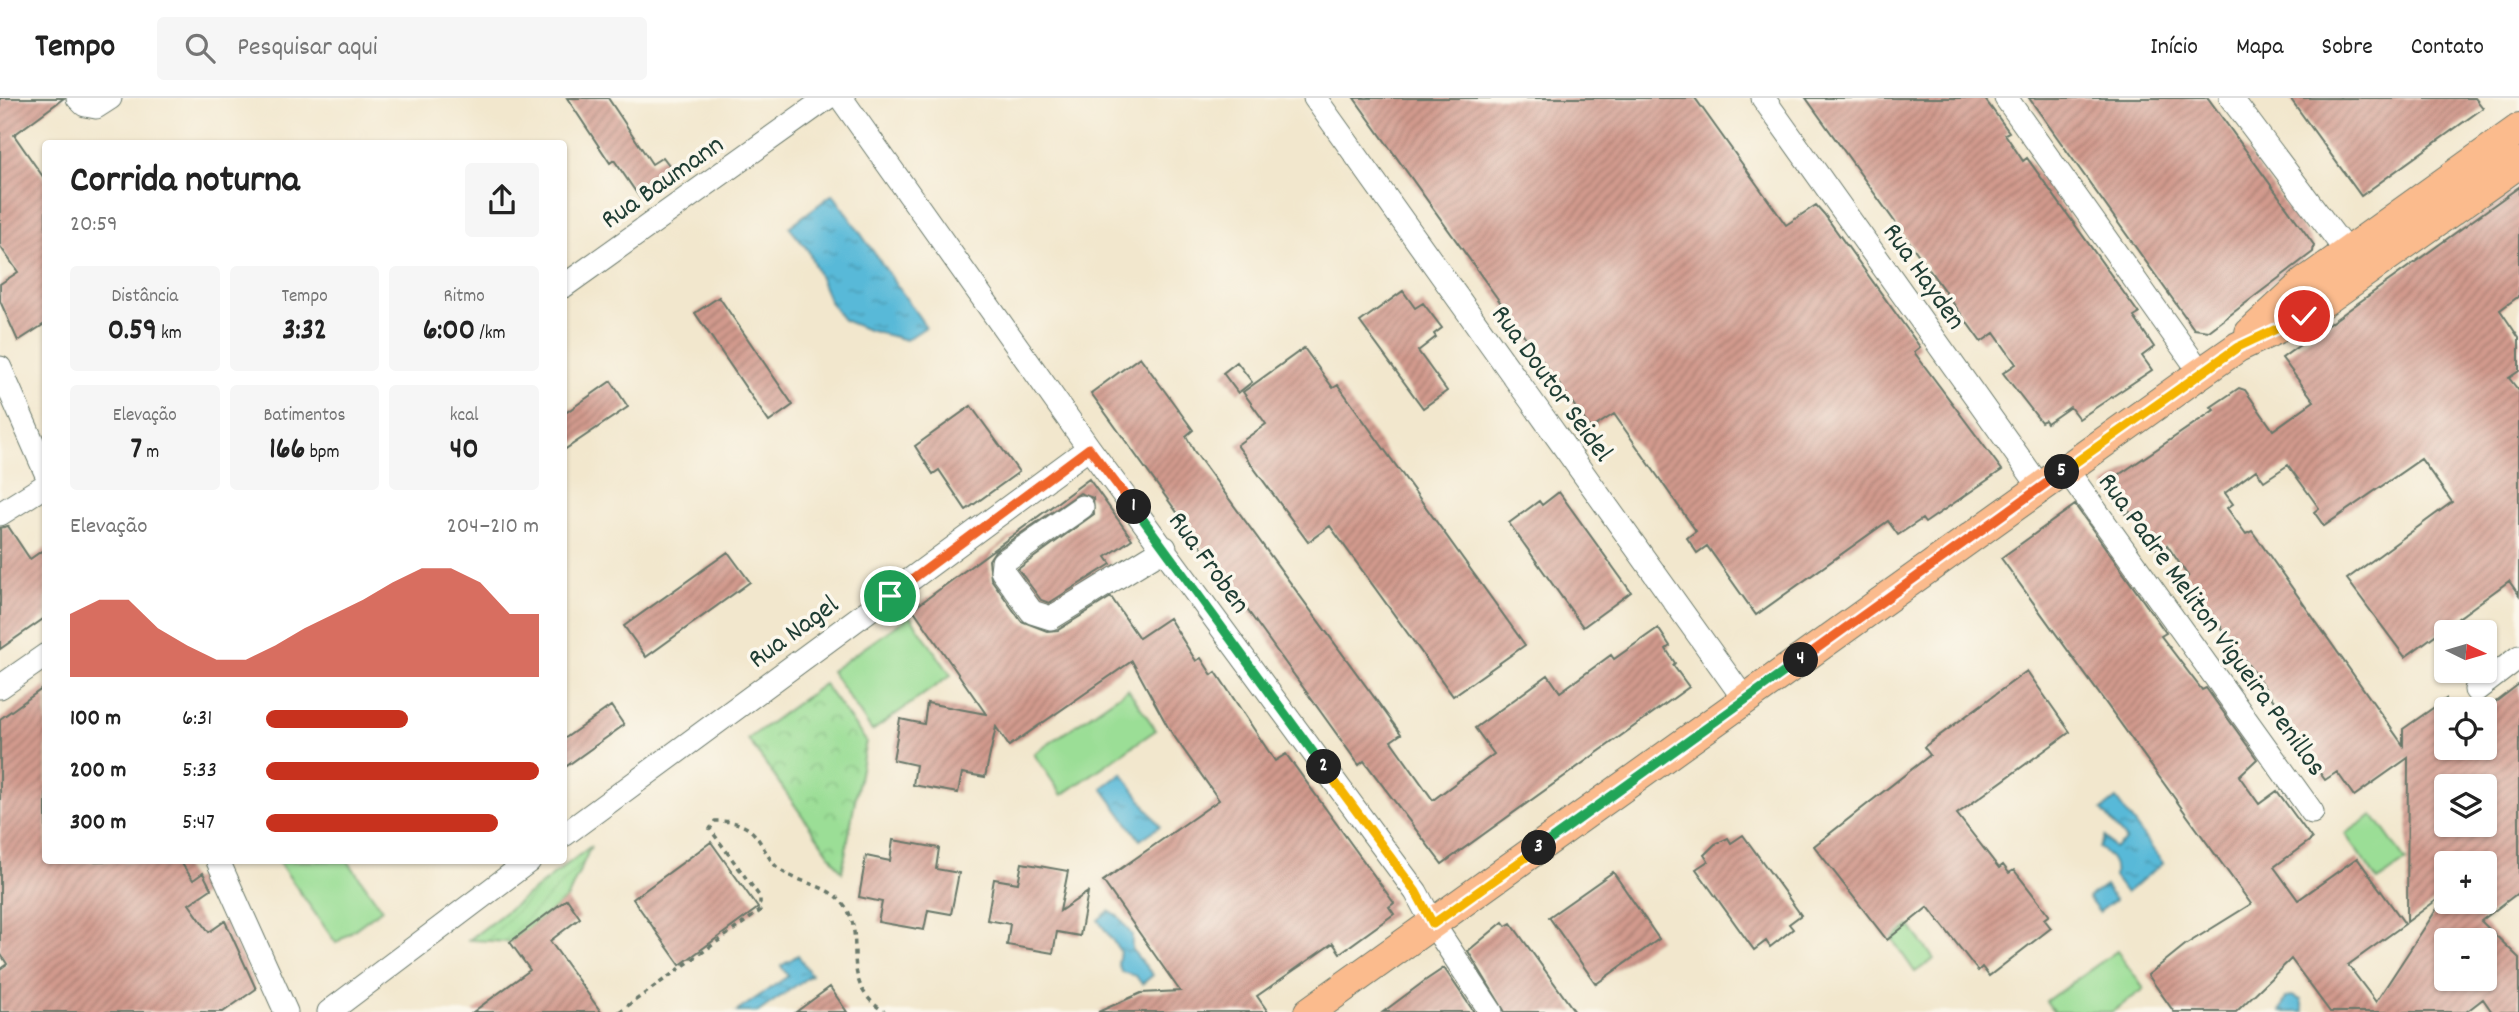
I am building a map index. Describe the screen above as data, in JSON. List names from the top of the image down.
{
  "streets": {
    "street": [
      "Rua Baumann",
      "Rua Hayden",
      "Rua Doutor Seidel",
      "Rua Froben",
      "Rua Padre Meliton Vigueira Penillos",
      "Rua Nagel"
    ]
  },
  "crossings": [
    ["Rua Froben", "Rua Nagel"]
  ],
  "north": "right",
  "page": {
    "header": "Tempo",
    "search": "Pesquisar aqui",
    "nav": [
      "Início",
      "Mapa",
      "Sobre",
      "Contato"
    ],
    "heading": ["Corrida noturna", "20:59"],
    "stats": [
      ["Distância", "0.59 km"],
      ["Tempo", "3:32"],
      ["Ritmo", "6:00 /km"],
      ["Elevação", "7 m"],
      ["Batimentos", "166 bpm"],
      ["kcal", "40"]
    ],
    "pins": [
      "5",
      "1",
      "4",
      "2",
      "3"
    ],
    "chart": ["Elevação", "204–210 m"],
    "map_buttons": ["+", "−"],
    "list": [
      {
        "name": "100 m",
        "note": "6:31"
      },
      {
        "name": "200 m",
        "note": "5:33"
      },
      {
        "name": "300 m",
        "note": "5:47"
      }
    ]
  }
}
